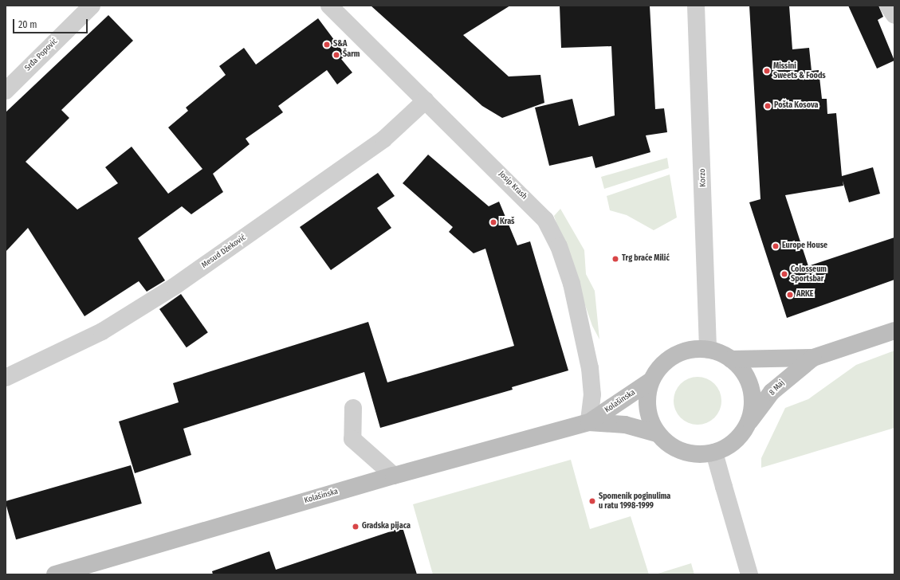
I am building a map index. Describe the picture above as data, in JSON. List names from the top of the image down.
{
  "streets": {
    "main road": ["8 Maj", "Kolašinska"],
    "street": [
      "Srđa Popović",
      "Korzo",
      "Josip Krash",
      "Mesud Džeković"
    ]
  },
  "crossings": [
    ["Korzo", "8 Maj"],
    ["Korzo", "Kolašinska"],
    ["Josip Krash", "Mesud Džeković"],
    ["Josip Krash", "Kolašinska"],
    ["8 Maj", "Kolašinska"]
  ],
  "places": [
    "S&A",
    "Šarm",
    "Missini Sweets & Foods",
    "Pošta Kosova",
    "Kraš",
    "Europe House",
    "Trg braće Milić",
    "Colosseum Sportsbar",
    "ARKE",
    "Spomenik poginulima u ratu 1998-1999",
    "Gradska pijaca"
  ],
  "scale_bar": "20 m"
}
